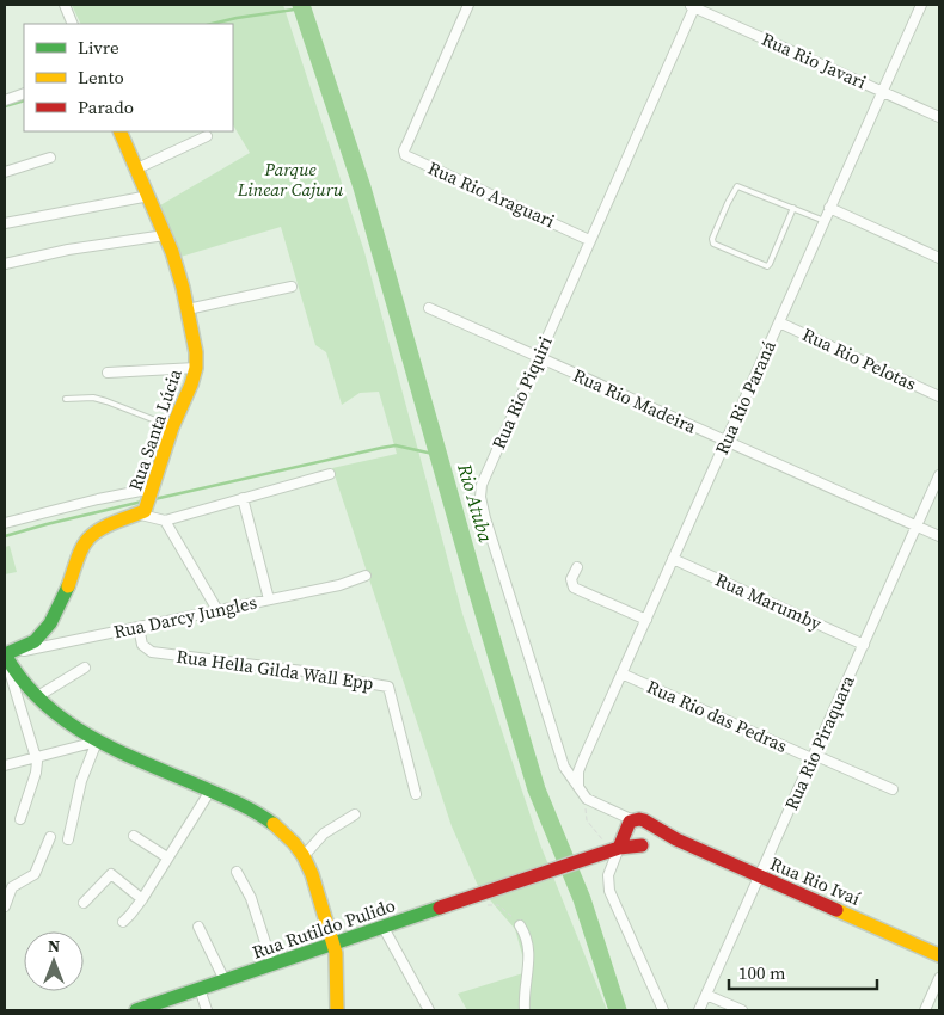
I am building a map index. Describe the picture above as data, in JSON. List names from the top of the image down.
{
  "streets": {
    "street": [
      "Rua Rio Javari",
      "Rua Rio Araguari",
      "Rua Rio Pelotas",
      "Rua Rio Piquiri",
      "Rua Rio Paraná",
      "Rua Rio Madeira",
      "Rua Santa Lúcia",
      "Rua Marumby",
      "Rua Darcy Jungles",
      "Rua Hella Gilda Wall Epp",
      "Rua Rio das Pedras",
      "Rua Rio Piraquara",
      "Rua Rio Ivaí",
      "Rua Rutildo Pulido"
    ]
  },
  "crossings": [
    ["Rua Rio Javari", "Rua Rio Piquiri"],
    ["Rua Rio Javari", "Rua Rio Paraná"],
    ["Rua Rio Araguari", "Rua Rio Piquiri"],
    ["Rua Rio Pelotas", "Rua Rio Paraná"],
    ["Rua Rio Piquiri", "Rua Rio Paraná"],
    ["Rua Rio Piquiri", "Rua Rio Madeira"],
    ["Rua Rio Paraná", "Rua Rio Madeira"],
    ["Rua Rio Paraná", "Rua Marumby"],
    ["Rua Rio Paraná", "Rua Rio das Pedras"],
    ["Rua Rio Madeira", "Rua Rio Piraquara"],
    ["Rua Santa Lúcia", "Rua Darcy Jungles"],
    ["Rua Marumby", "Rua Rio Piraquara"],
    ["Rua Darcy Jungles", "Rua Hella Gilda Wall Epp"],
    ["Rua Rio das Pedras", "Rua Rio Piraquara"],
    ["Rua Rio Piraquara", "Rua Rio Ivaí"],
    ["Rua Rio Ivaí", "Rua Rutildo Pulido"]
  ],
  "water": ["Rio Atuba"],
  "parks": ["Parque Linear Cajuru"],
  "legend": ["Livre", "Lento", "Parado"],
  "scale_bar": "100 m",
  "north": "top"
}
